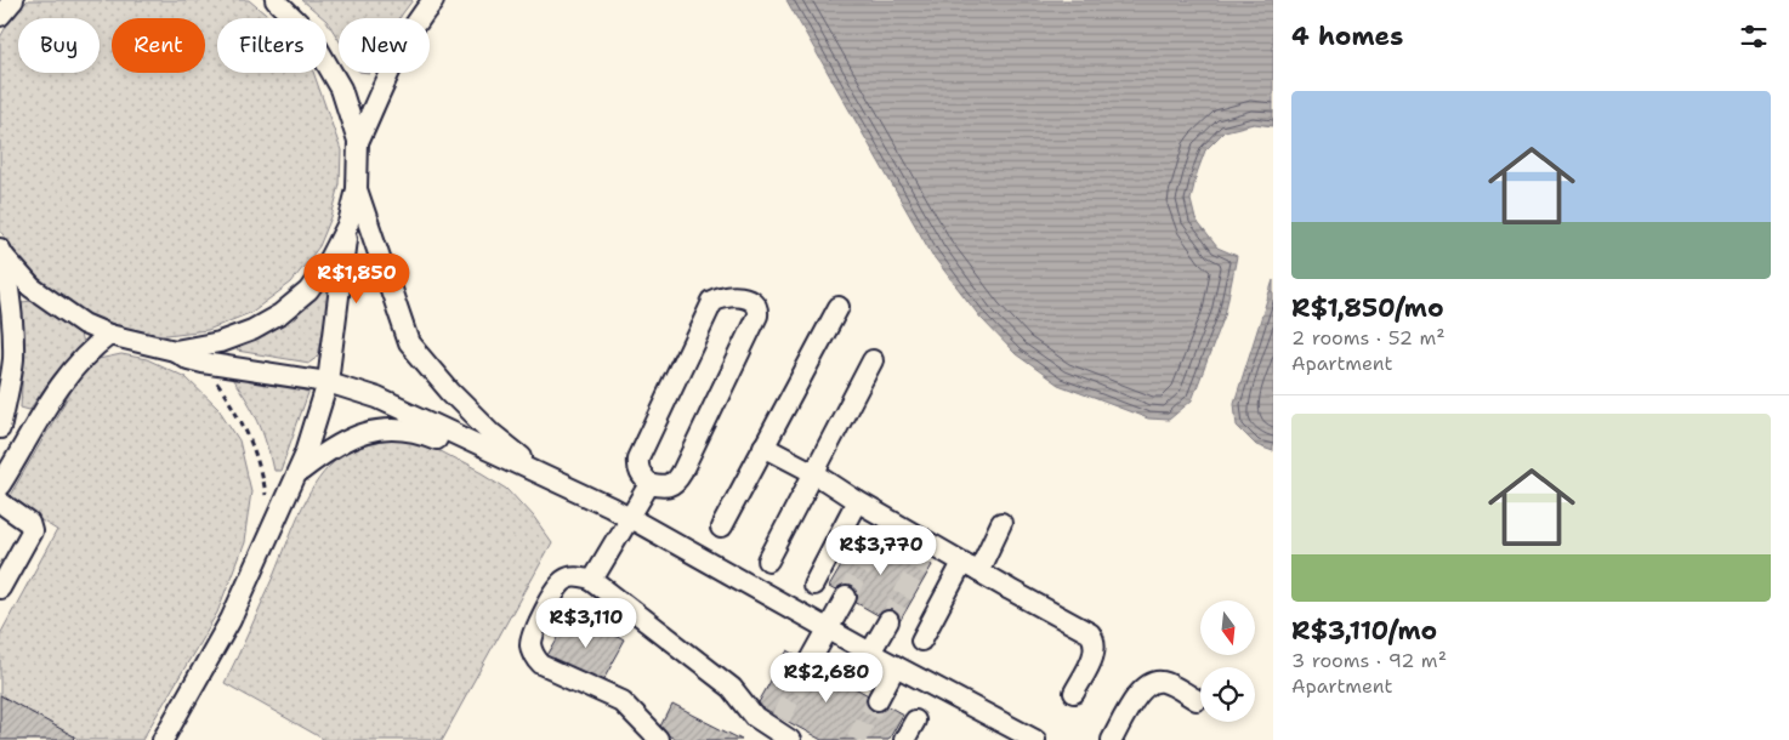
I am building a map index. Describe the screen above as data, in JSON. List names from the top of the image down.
{
  "north": "bottom",
  "page": {
    "heading": "4 homes",
    "chip": [
      "Buy",
      "Rent",
      "Filters",
      "New"
    ],
    "list": [
      {
        "name": "R$1,850/mo",
        "note": "2 rooms · 52 m² · Apartment"
      },
      {
        "name": "R$3,110/mo",
        "note": "3 rooms · 92 m² · Apartment"
      }
    ],
    "price": [
      "R$1,850",
      "R$3,770",
      "R$3,110",
      "R$2,680"
    ]
  }
}
